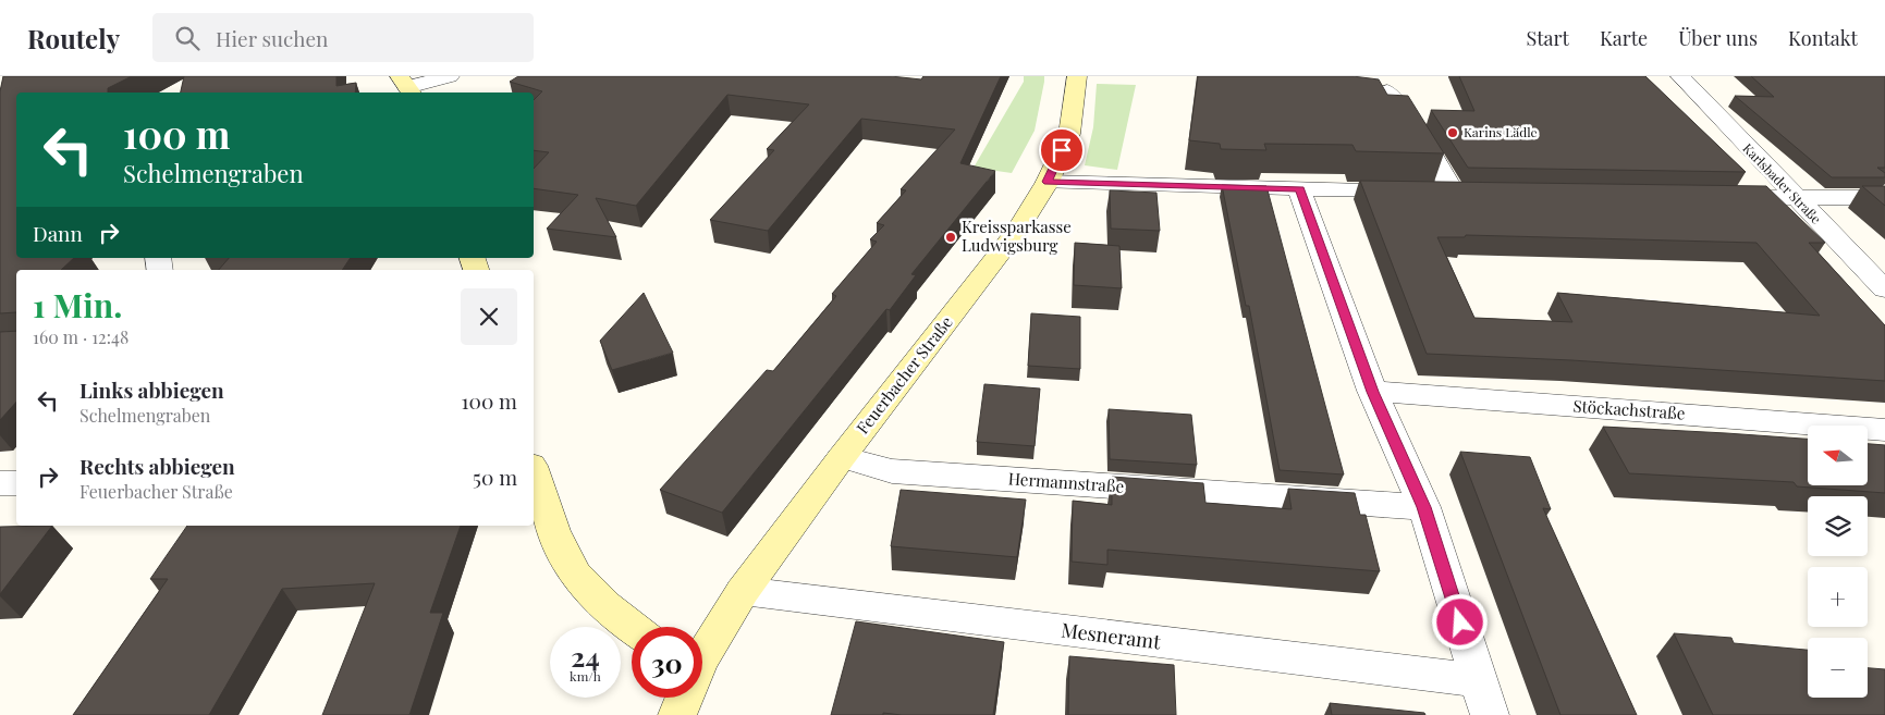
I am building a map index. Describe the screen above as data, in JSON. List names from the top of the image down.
{
  "streets": {
    "main road": ["Feuerbacher Straße"],
    "street": [
      "Karlsbader Straße",
      "Stöckachstraße",
      "Hermannstraße",
      "Mesneramt"
    ]
  },
  "crossings": [
    ["Feuerbacher Straße", "Hermannstraße"],
    ["Feuerbacher Straße", "Mesneramt"]
  ],
  "places": ["Karins Lädle", "Kreissparkasse Ludwigsburg"],
  "north": "left",
  "page": {
    "header": "Routely",
    "search": "Hier suchen",
    "nav": [
      "Start",
      "Karte",
      "Über uns",
      "Kontakt"
    ],
    "turn": ["100 m", "Schelmengraben"],
    "then": "Dann",
    "heading": ["1 Min.", "160 m · 12:48"],
    "list": [
      {
        "name": "Links abbiegen",
        "note": "Schelmengraben",
        "value": "100 m"
      },
      {
        "name": "Rechts abbiegen",
        "note": "Feuerbacher Straße",
        "value": "50 m"
      }
    ],
    "map_buttons": ["+", "−"],
    "speed": "24 km/h",
    "limit": "30"
  }
}
